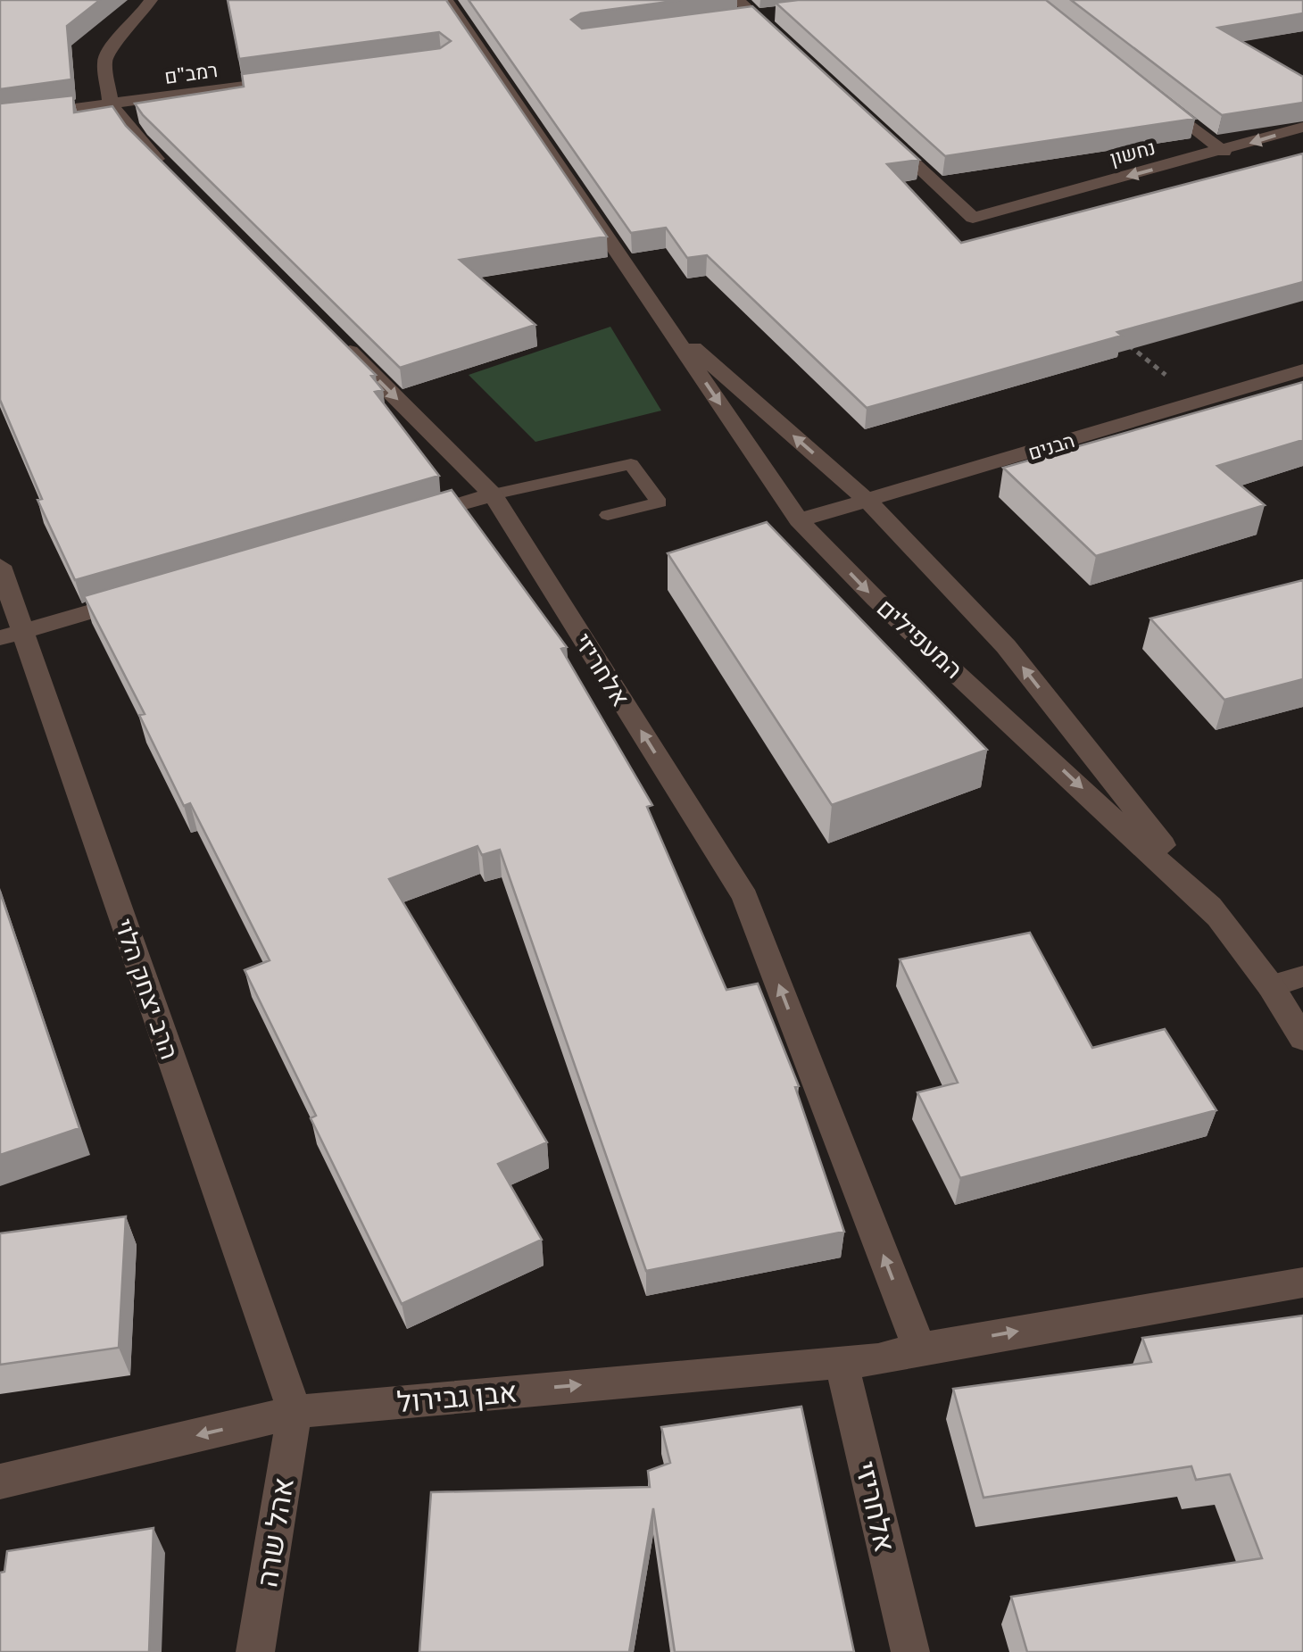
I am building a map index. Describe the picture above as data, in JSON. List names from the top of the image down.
{
  "streets": {
    "street": [
      "רמב\"ם",
      "נחשון",
      "הבנים",
      "המעפילים",
      "אלחריזי",
      "הרב יצחק הלוי",
      "אבן גבירול",
      "אהל שרה"
    ]
  },
  "crossings": [
    ["הבנים", "המעפילים"],
    ["אלחריזי", "אבן גבירול"],
    ["הרב יצחק הלוי", "אבן גבירול"],
    ["הרב יצחק הלוי", "אהל שרה"],
    ["אבן גבירול", "אהל שרה"]
  ],
  "one_way": ["נחשון"]
}
